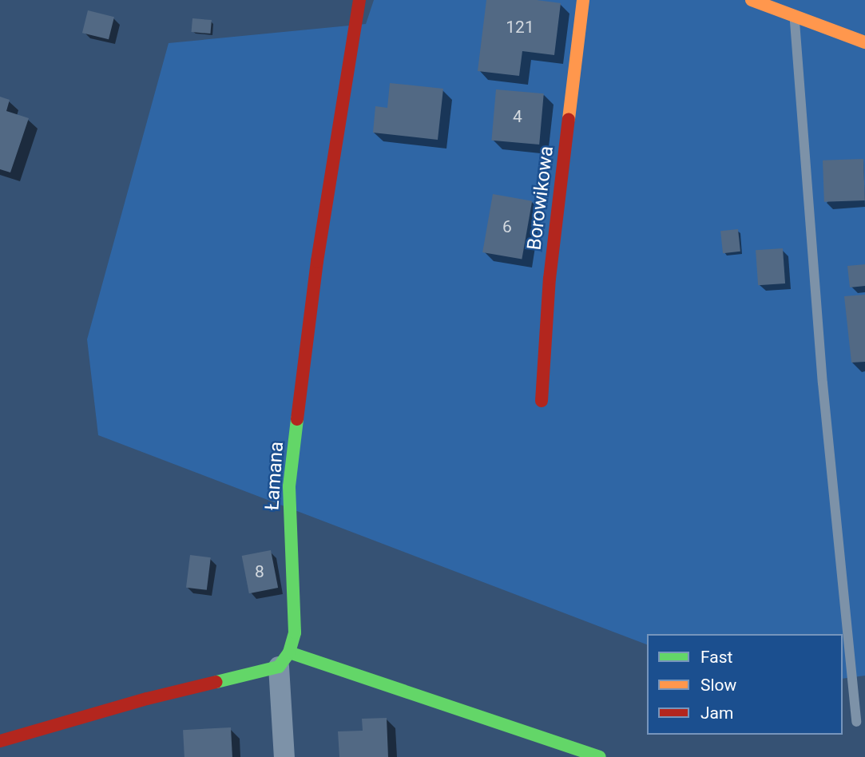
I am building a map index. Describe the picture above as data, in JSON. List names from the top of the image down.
{
  "streets": {
    "street": ["Borowikowa", "Łamana"]
  },
  "house_numbers": [
    "121",
    "4",
    "6",
    "8"
  ],
  "legend": ["Fast", "Slow", "Jam"]
}
